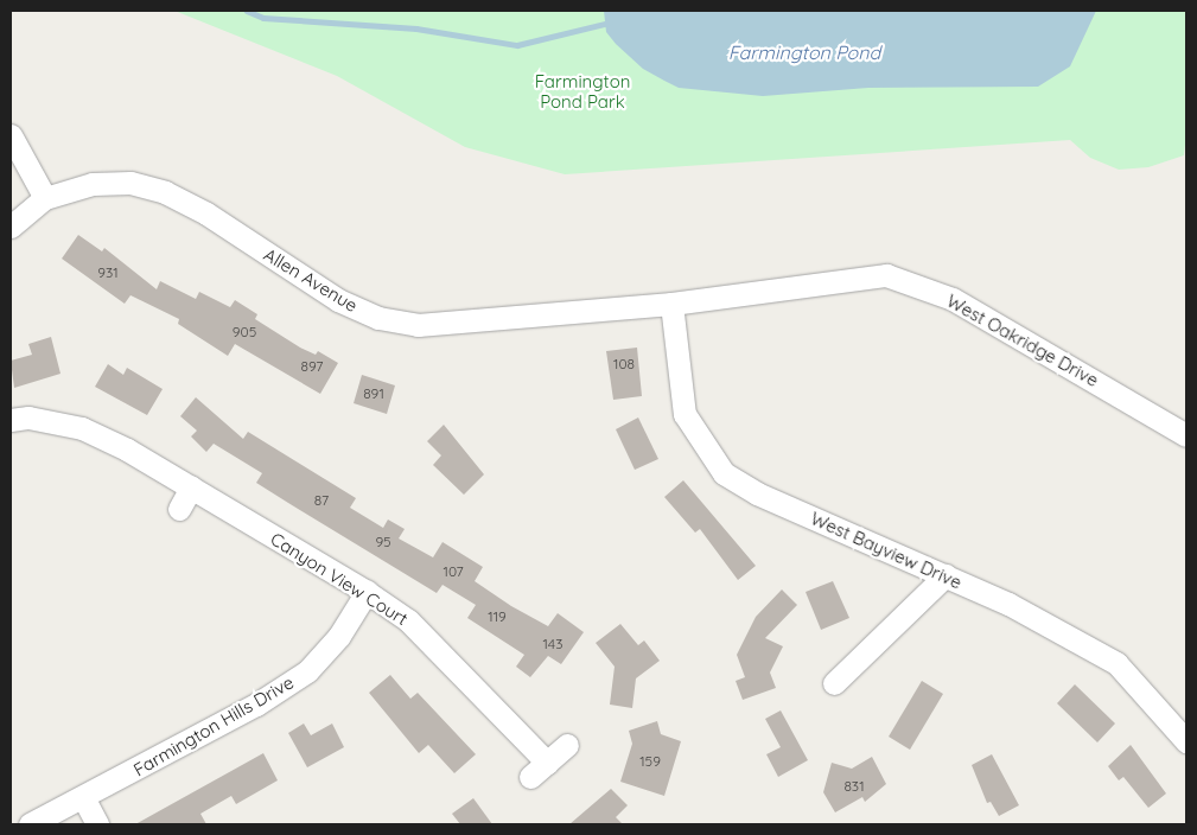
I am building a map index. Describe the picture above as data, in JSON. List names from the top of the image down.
{
  "streets": {
    "street": [
      "Allen Avenue",
      "West Oakridge Drive",
      "West Bayview Drive",
      "Canyon View Court",
      "Farmington Hills Drive"
    ]
  },
  "crossings": [
    ["Allen Avenue", "West Oakridge Drive"],
    ["Allen Avenue", "West Bayview Drive"],
    ["West Oakridge Drive", "West Bayview Drive"],
    ["Canyon View Court", "Farmington Hills Drive"]
  ],
  "water": ["Farmington Pond"],
  "parks": ["Farmington Pond Park"],
  "house_numbers": [
    "931",
    "905",
    "108",
    "897",
    "891",
    "87",
    "95",
    "107",
    "119",
    "143",
    "159",
    "831"
  ]
}
